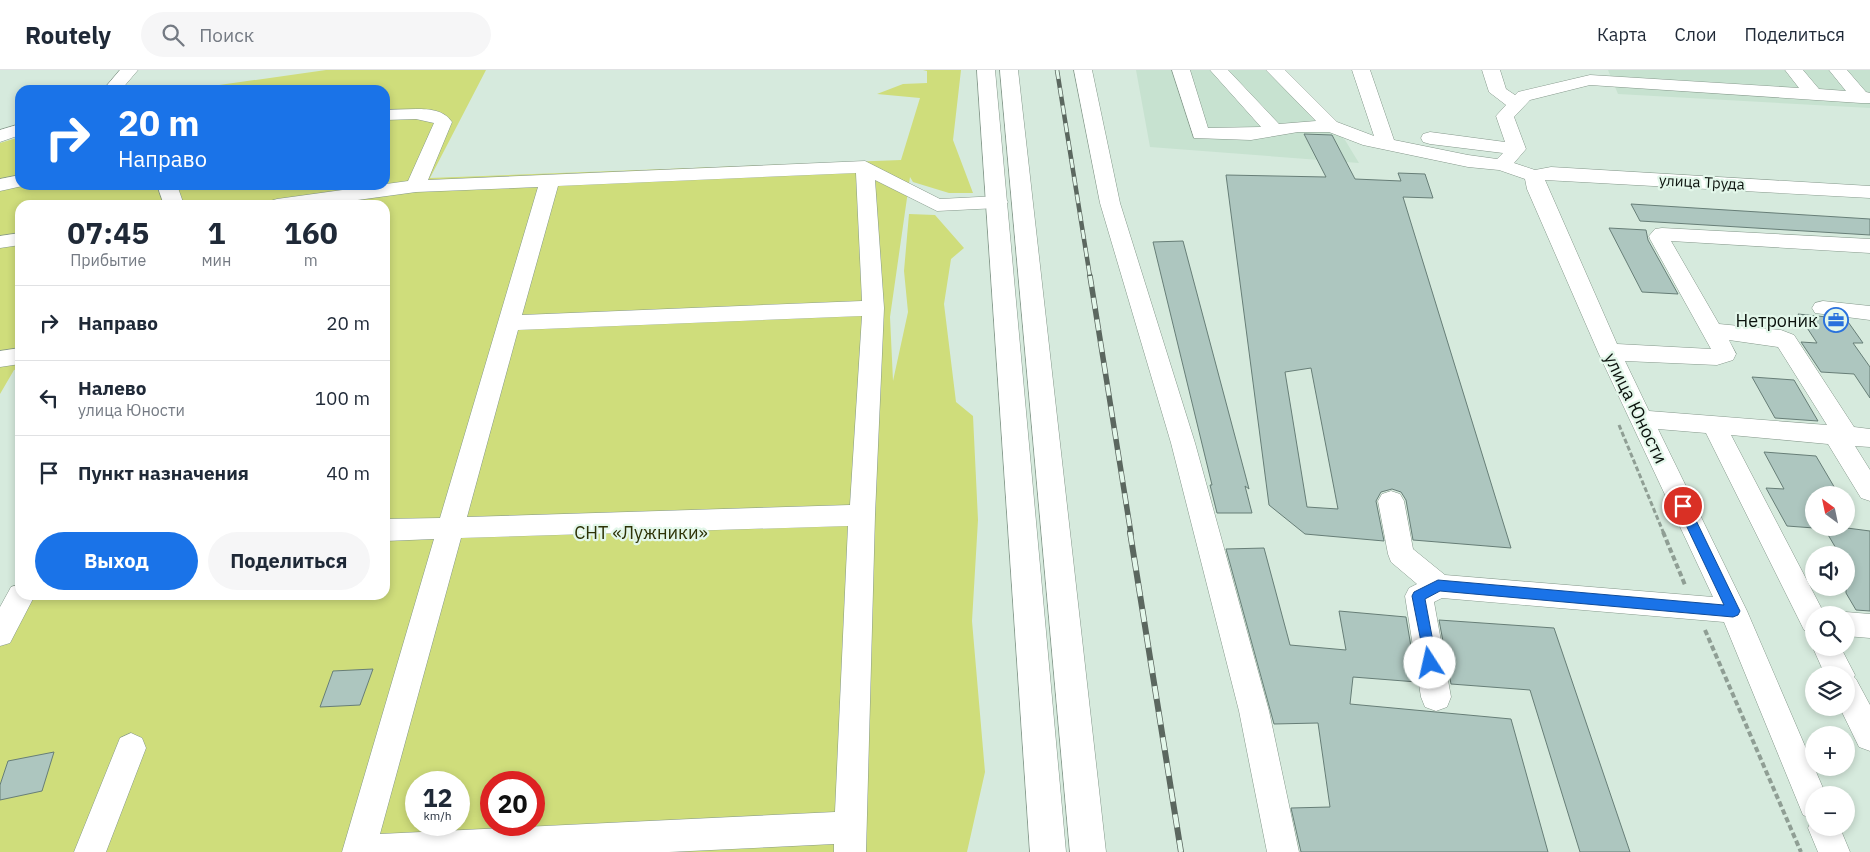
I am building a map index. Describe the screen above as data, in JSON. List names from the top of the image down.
{
  "streets": {
    "street": ["улица Труда", "улица Юности"]
  },
  "crossings": [
    ["улица Труда", "улица Юности"]
  ],
  "parks": ["СНТ «Лужники»"],
  "places": {
    "office": ["Нетроник"]
  },
  "north": "top left",
  "page": {
    "header": "Routely",
    "search": "Поиск",
    "nav": ["Карта", "Слои", "Поделиться"],
    "turn": ["20 m", "Направо"],
    "eta": [
      "07:45",
      "Прибытие",
      "1",
      "мин",
      "160",
      "m"
    ],
    "list": [
      {
        "name": "Направо",
        "value": "20 m"
      },
      {
        "name": "Налево",
        "note": "улица Юности",
        "value": "100 m"
      },
      {
        "name": "Пункт назначения",
        "value": "40 m"
      }
    ],
    "map_buttons": ["+", "−"],
    "buttons": ["Выход", "Поделиться"],
    "speed": "12 km/h",
    "limit": "20"
  }
}
